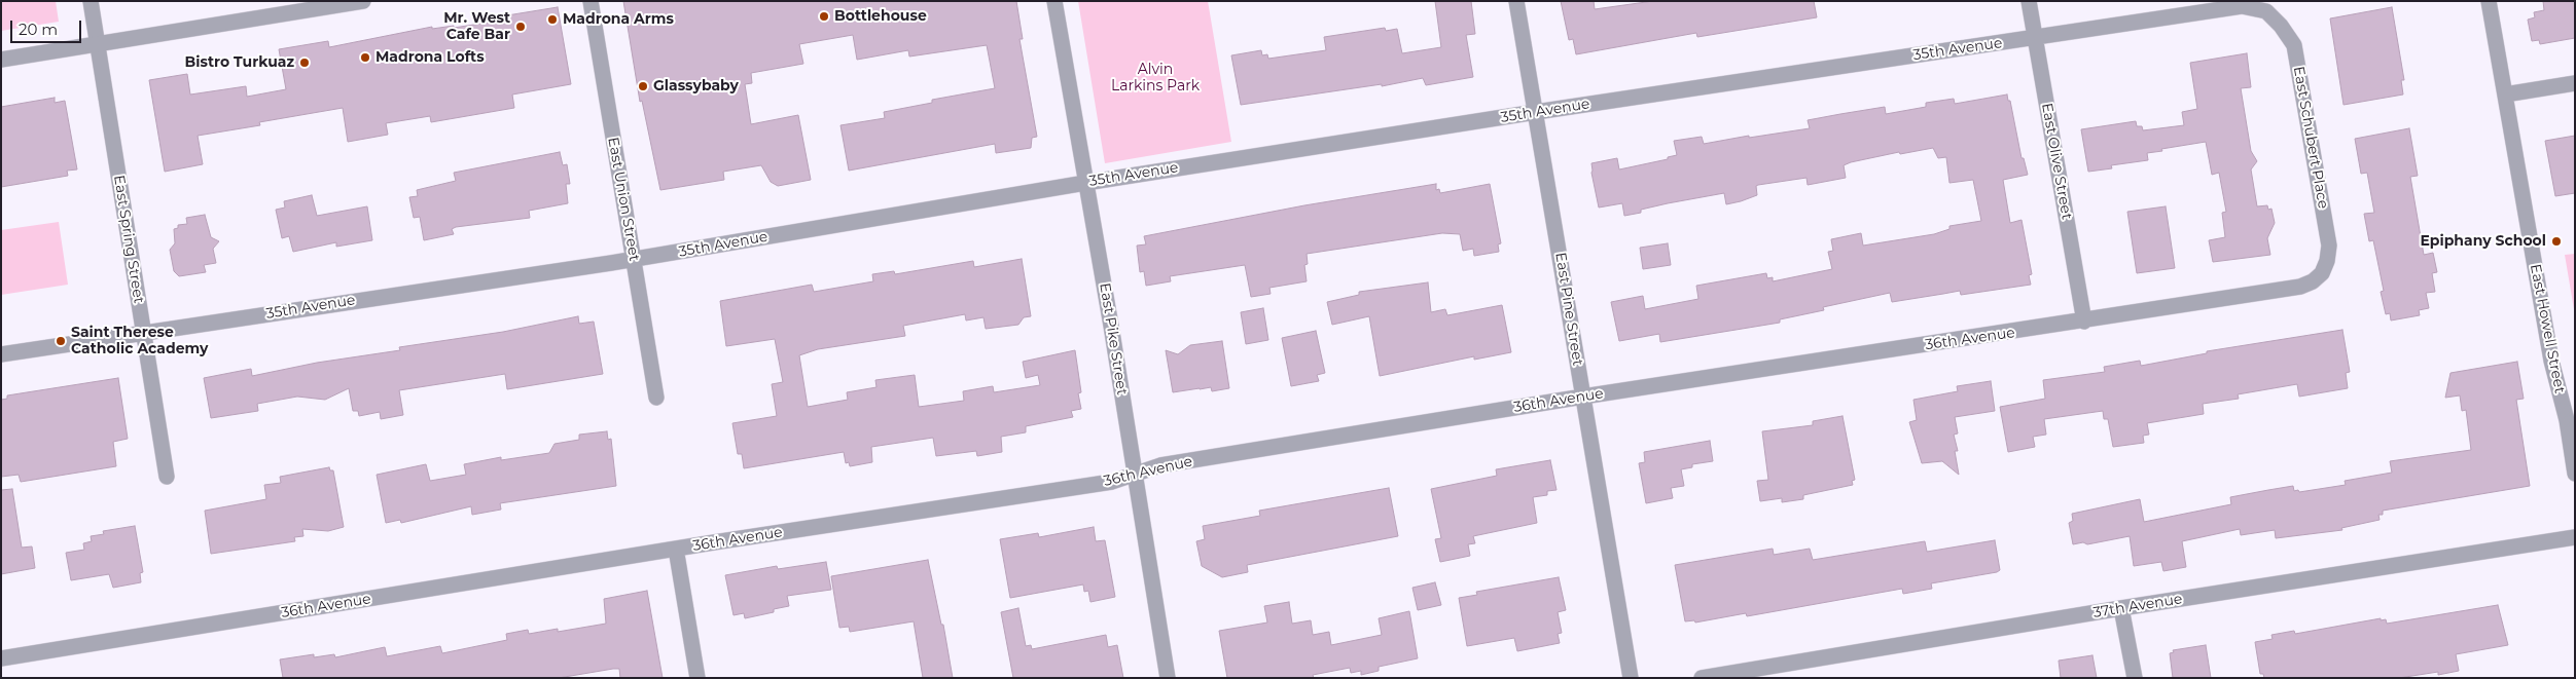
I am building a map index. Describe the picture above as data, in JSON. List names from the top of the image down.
{
  "streets": {
    "street": [
      "35th Avenue",
      "East Schubert Place",
      "East Olive Street",
      "East Union Street",
      "East Spring Street",
      "East Pine Street",
      "East Howell Street",
      "East Pike Street",
      "36th Avenue",
      "37th Avenue"
    ]
  },
  "crossings": [
    ["35th Avenue", "East Schubert Place"],
    ["35th Avenue", "East Olive Street"],
    ["35th Avenue", "East Union Street"],
    ["35th Avenue", "East Spring Street"],
    ["35th Avenue", "East Pine Street"],
    ["35th Avenue", "East Pike Street"],
    ["East Schubert Place", "36th Avenue"],
    ["East Olive Street", "36th Avenue"],
    ["East Pine Street", "36th Avenue"],
    ["East Pike Street", "36th Avenue"]
  ],
  "parks": ["Alvin Larkins Park"],
  "places": [
    "Bottlehouse",
    "Madrona Arms",
    "Mr. West Cafe Bar",
    "Madrona Lofts",
    "Bistro Turkuaz",
    "Glassybaby",
    "Epiphany School",
    "Saint Therese Catholic Academy"
  ],
  "scale_bar": "20 m"
}
